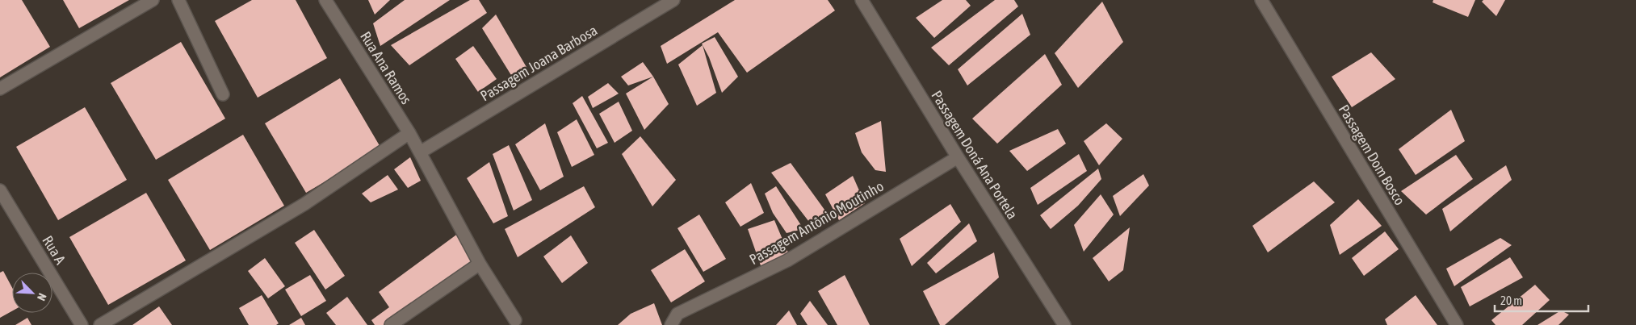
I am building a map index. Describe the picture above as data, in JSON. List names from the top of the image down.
{
  "streets": {
    "street": [
      "Passagem Joana Barbosa",
      "Rua Ana Ramos",
      "Passagem Doná Ana Portela",
      "Passagem Dom Bosco",
      "Passagem Antônio Moutinho",
      "Rua A"
    ]
  },
  "crossings": [
    ["Passagem Joana Barbosa", "Rua Ana Ramos"],
    ["Passagem Doná Ana Portela", "Passagem Antônio Moutinho"]
  ],
  "scale_bar": "20 m",
  "north": "bottom right"
}
